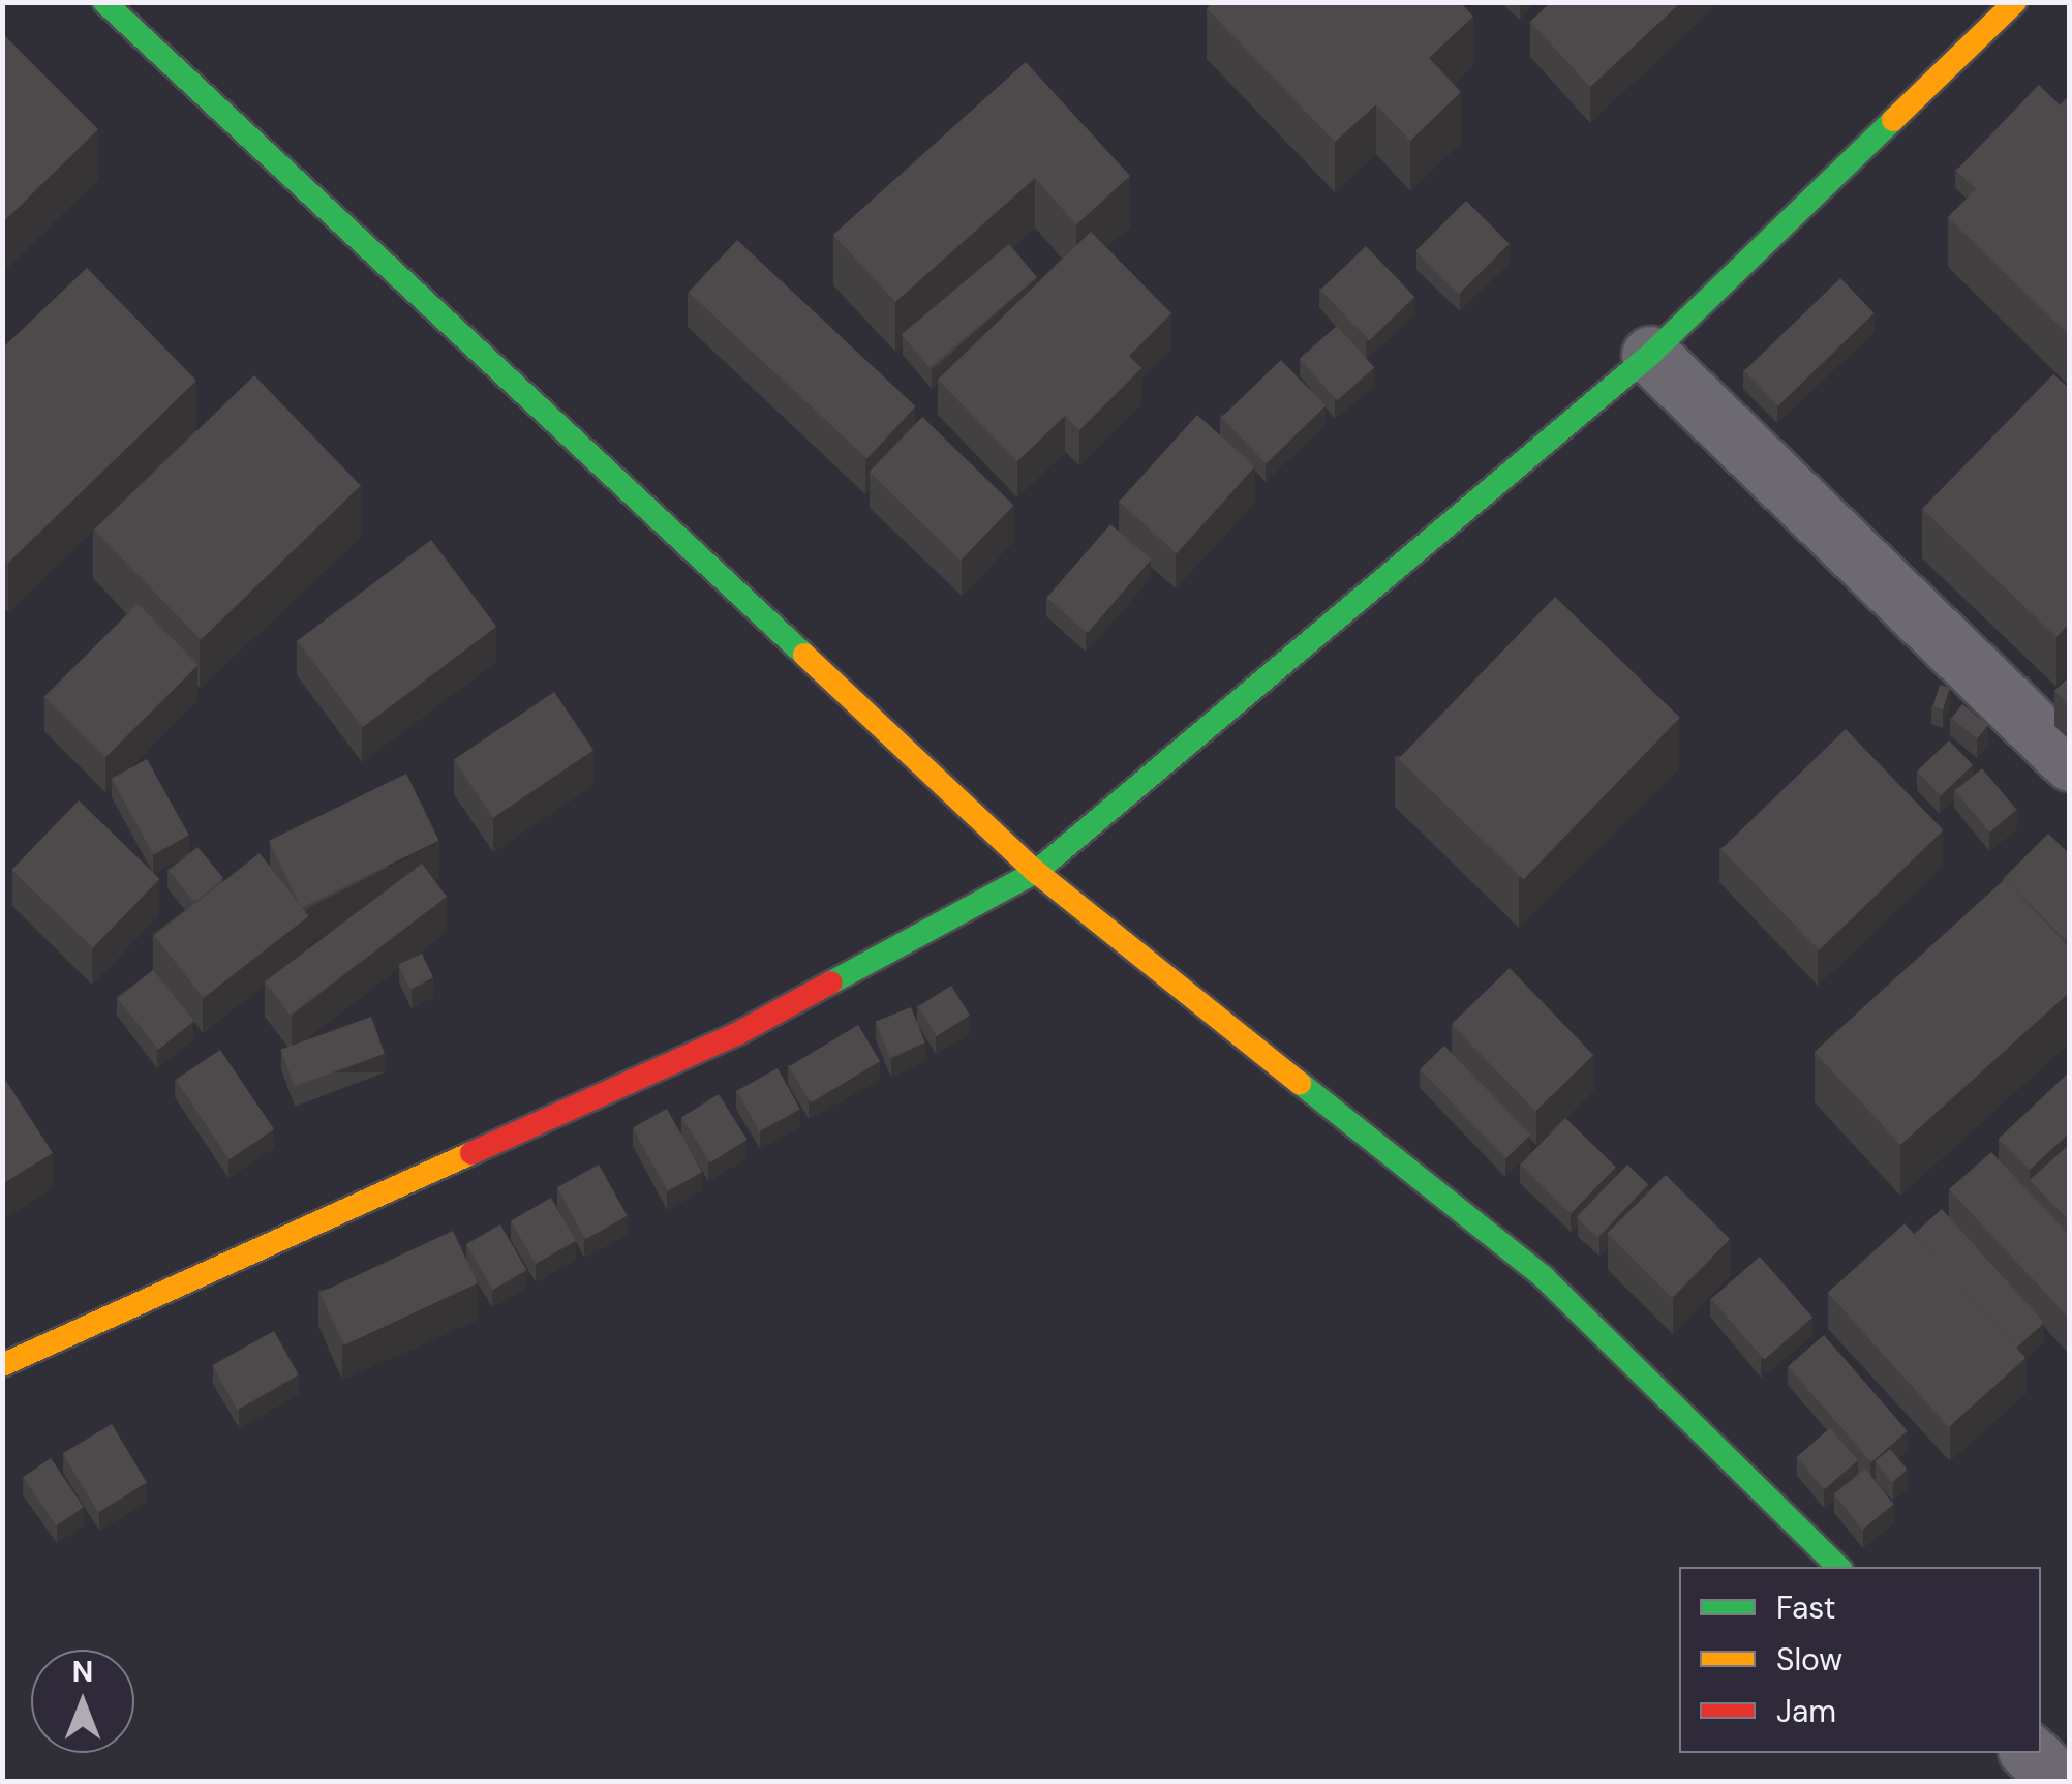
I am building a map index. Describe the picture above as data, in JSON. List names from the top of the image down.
{
  "legend": ["Fast", "Slow", "Jam"],
  "north": "top"
}
